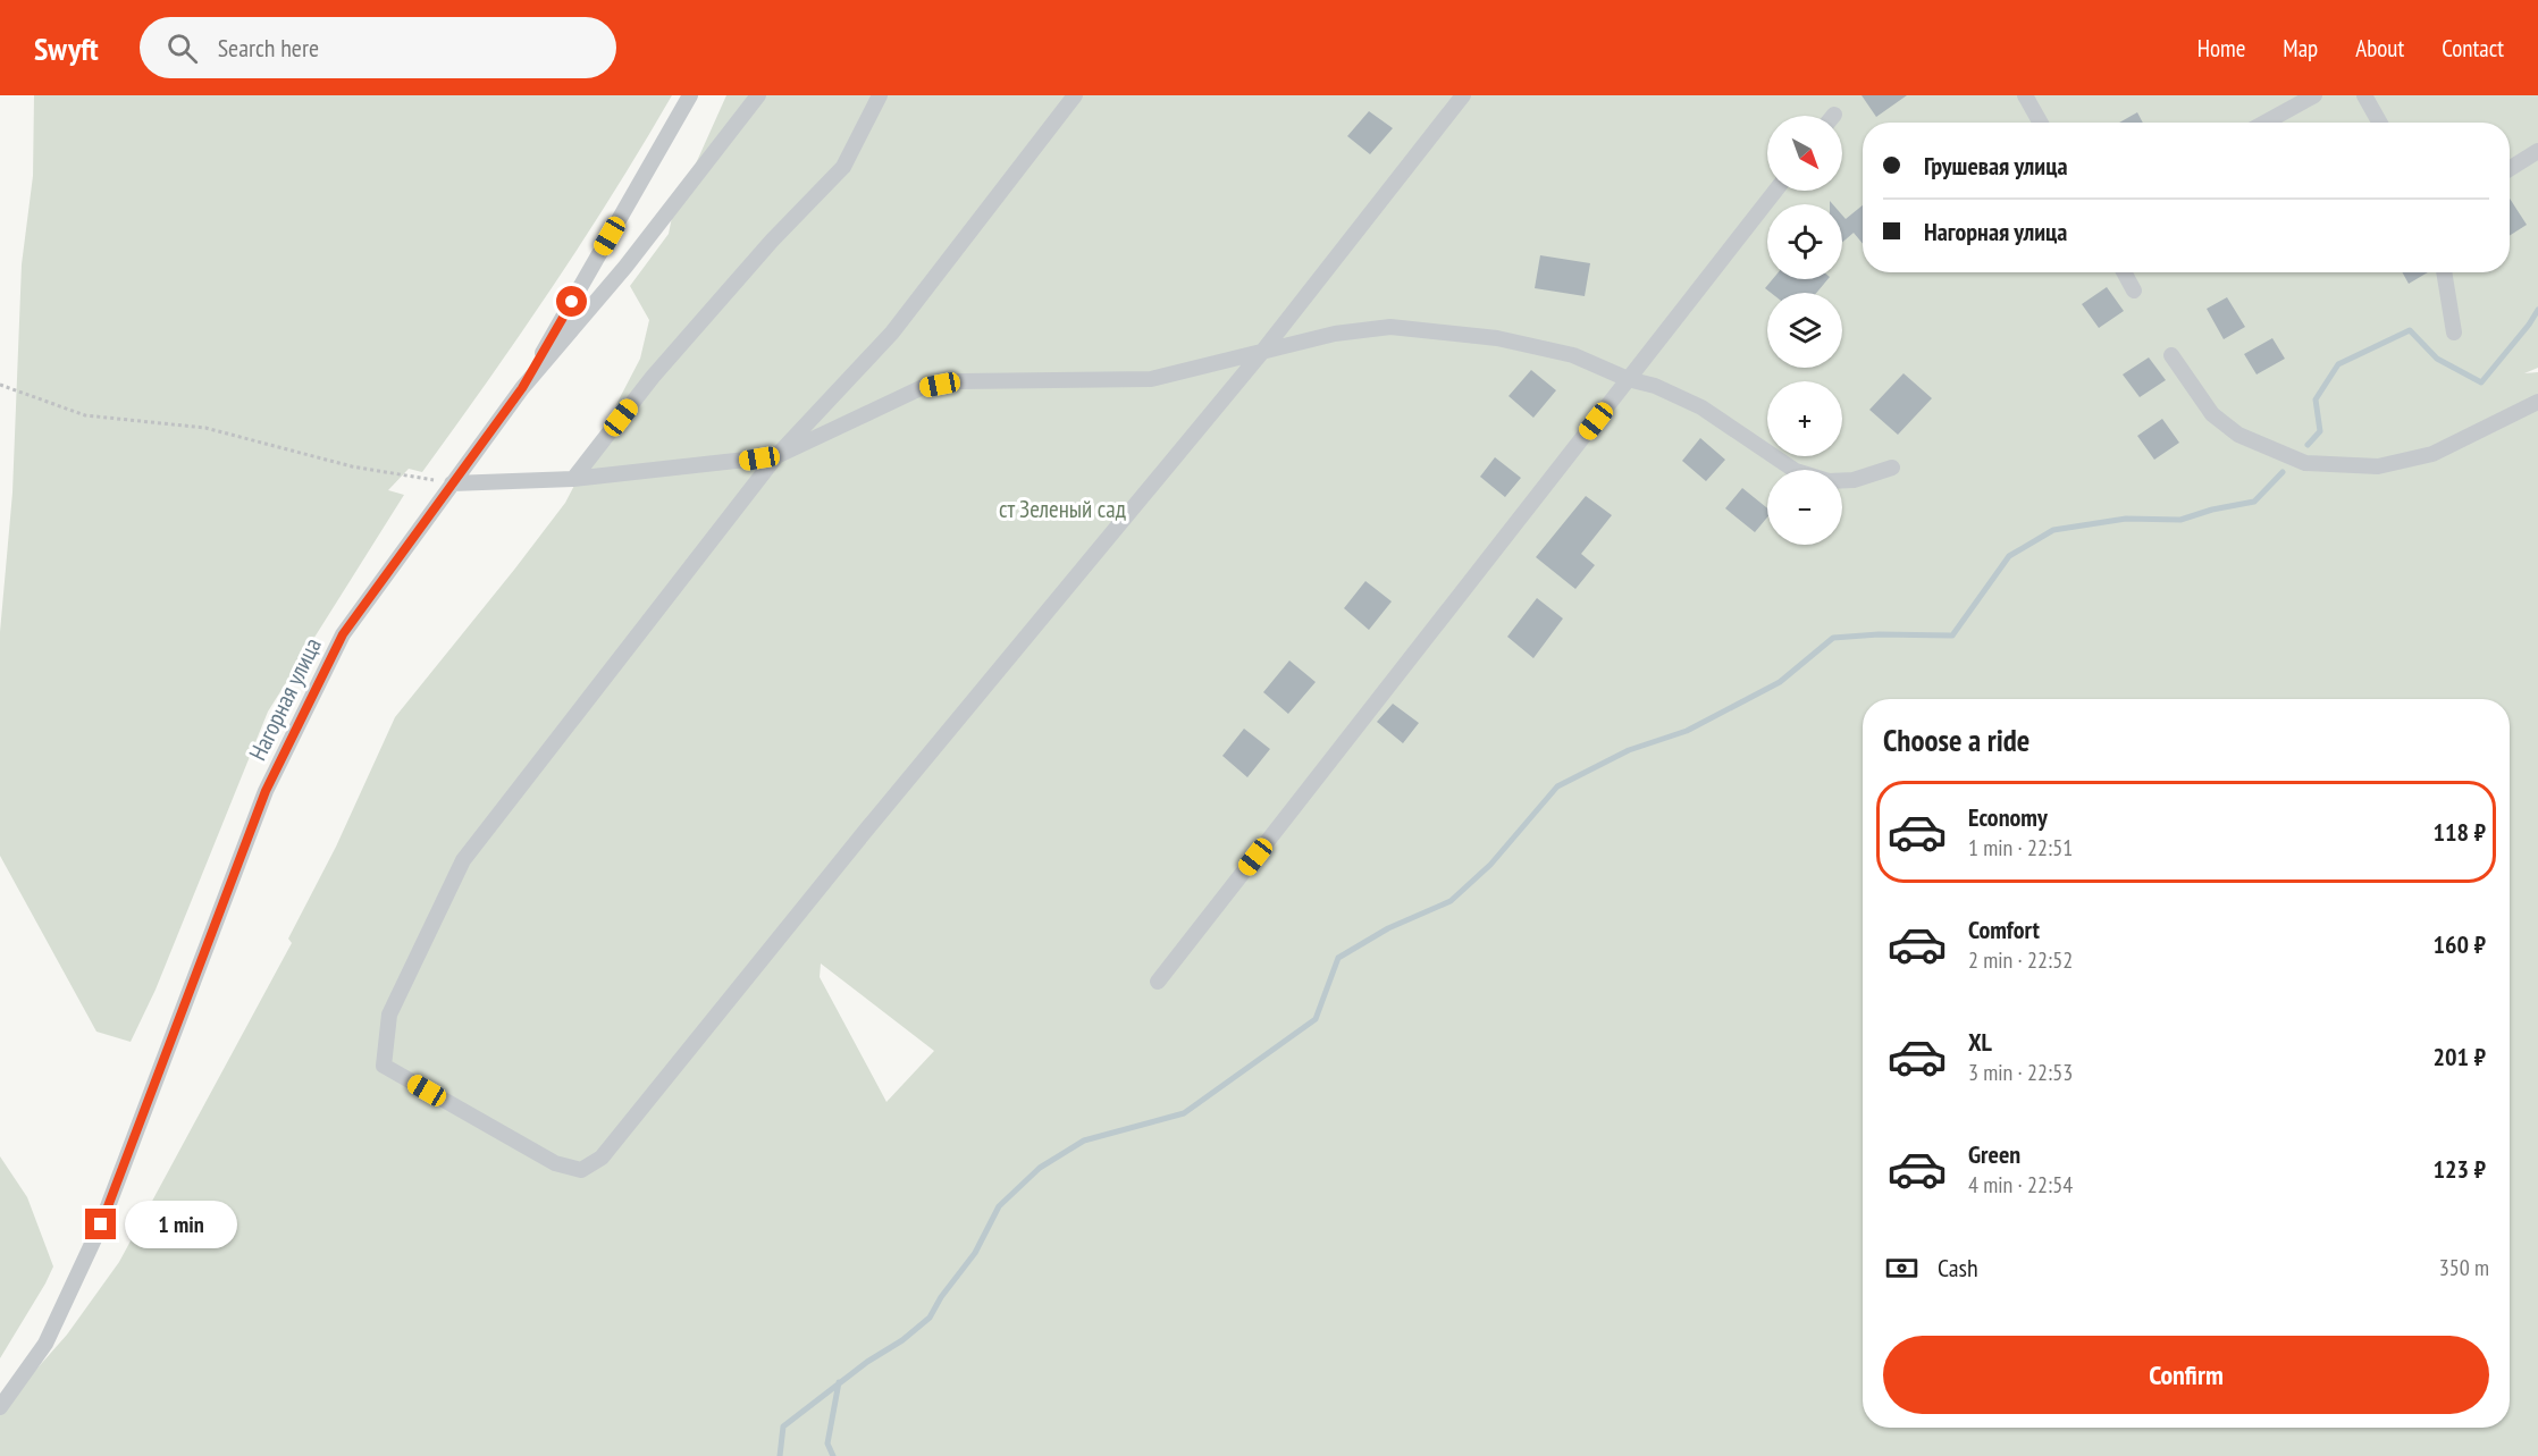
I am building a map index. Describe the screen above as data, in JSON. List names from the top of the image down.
{
  "streets": {
    "street": ["Нагорная улица"]
  },
  "parks": ["ст Зеленый сад"],
  "north": "bottom right",
  "page": {
    "header": "Swyft",
    "search": "Search here",
    "nav": [
      "Home",
      "Map",
      "About",
      "Contact"
    ],
    "map_buttons": ["+", "−"],
    "banner": ["Грушевая улица", "Нагорная улица"],
    "heading": "Choose a ride",
    "list": [
      {
        "name": "Economy",
        "note": "1 min · 22:51",
        "value": "118 ₽"
      },
      {
        "name": "Comfort",
        "note": "2 min · 22:52",
        "value": "160 ₽"
      },
      {
        "name": "XL",
        "note": "3 min · 22:53",
        "value": "201 ₽"
      },
      {
        "name": "Green",
        "note": "4 min · 22:54",
        "value": "123 ₽"
      }
    ],
    "bubble": "1 min",
    "pay": ["Cash", "350 m"],
    "buttons": "Confirm"
  }
}
